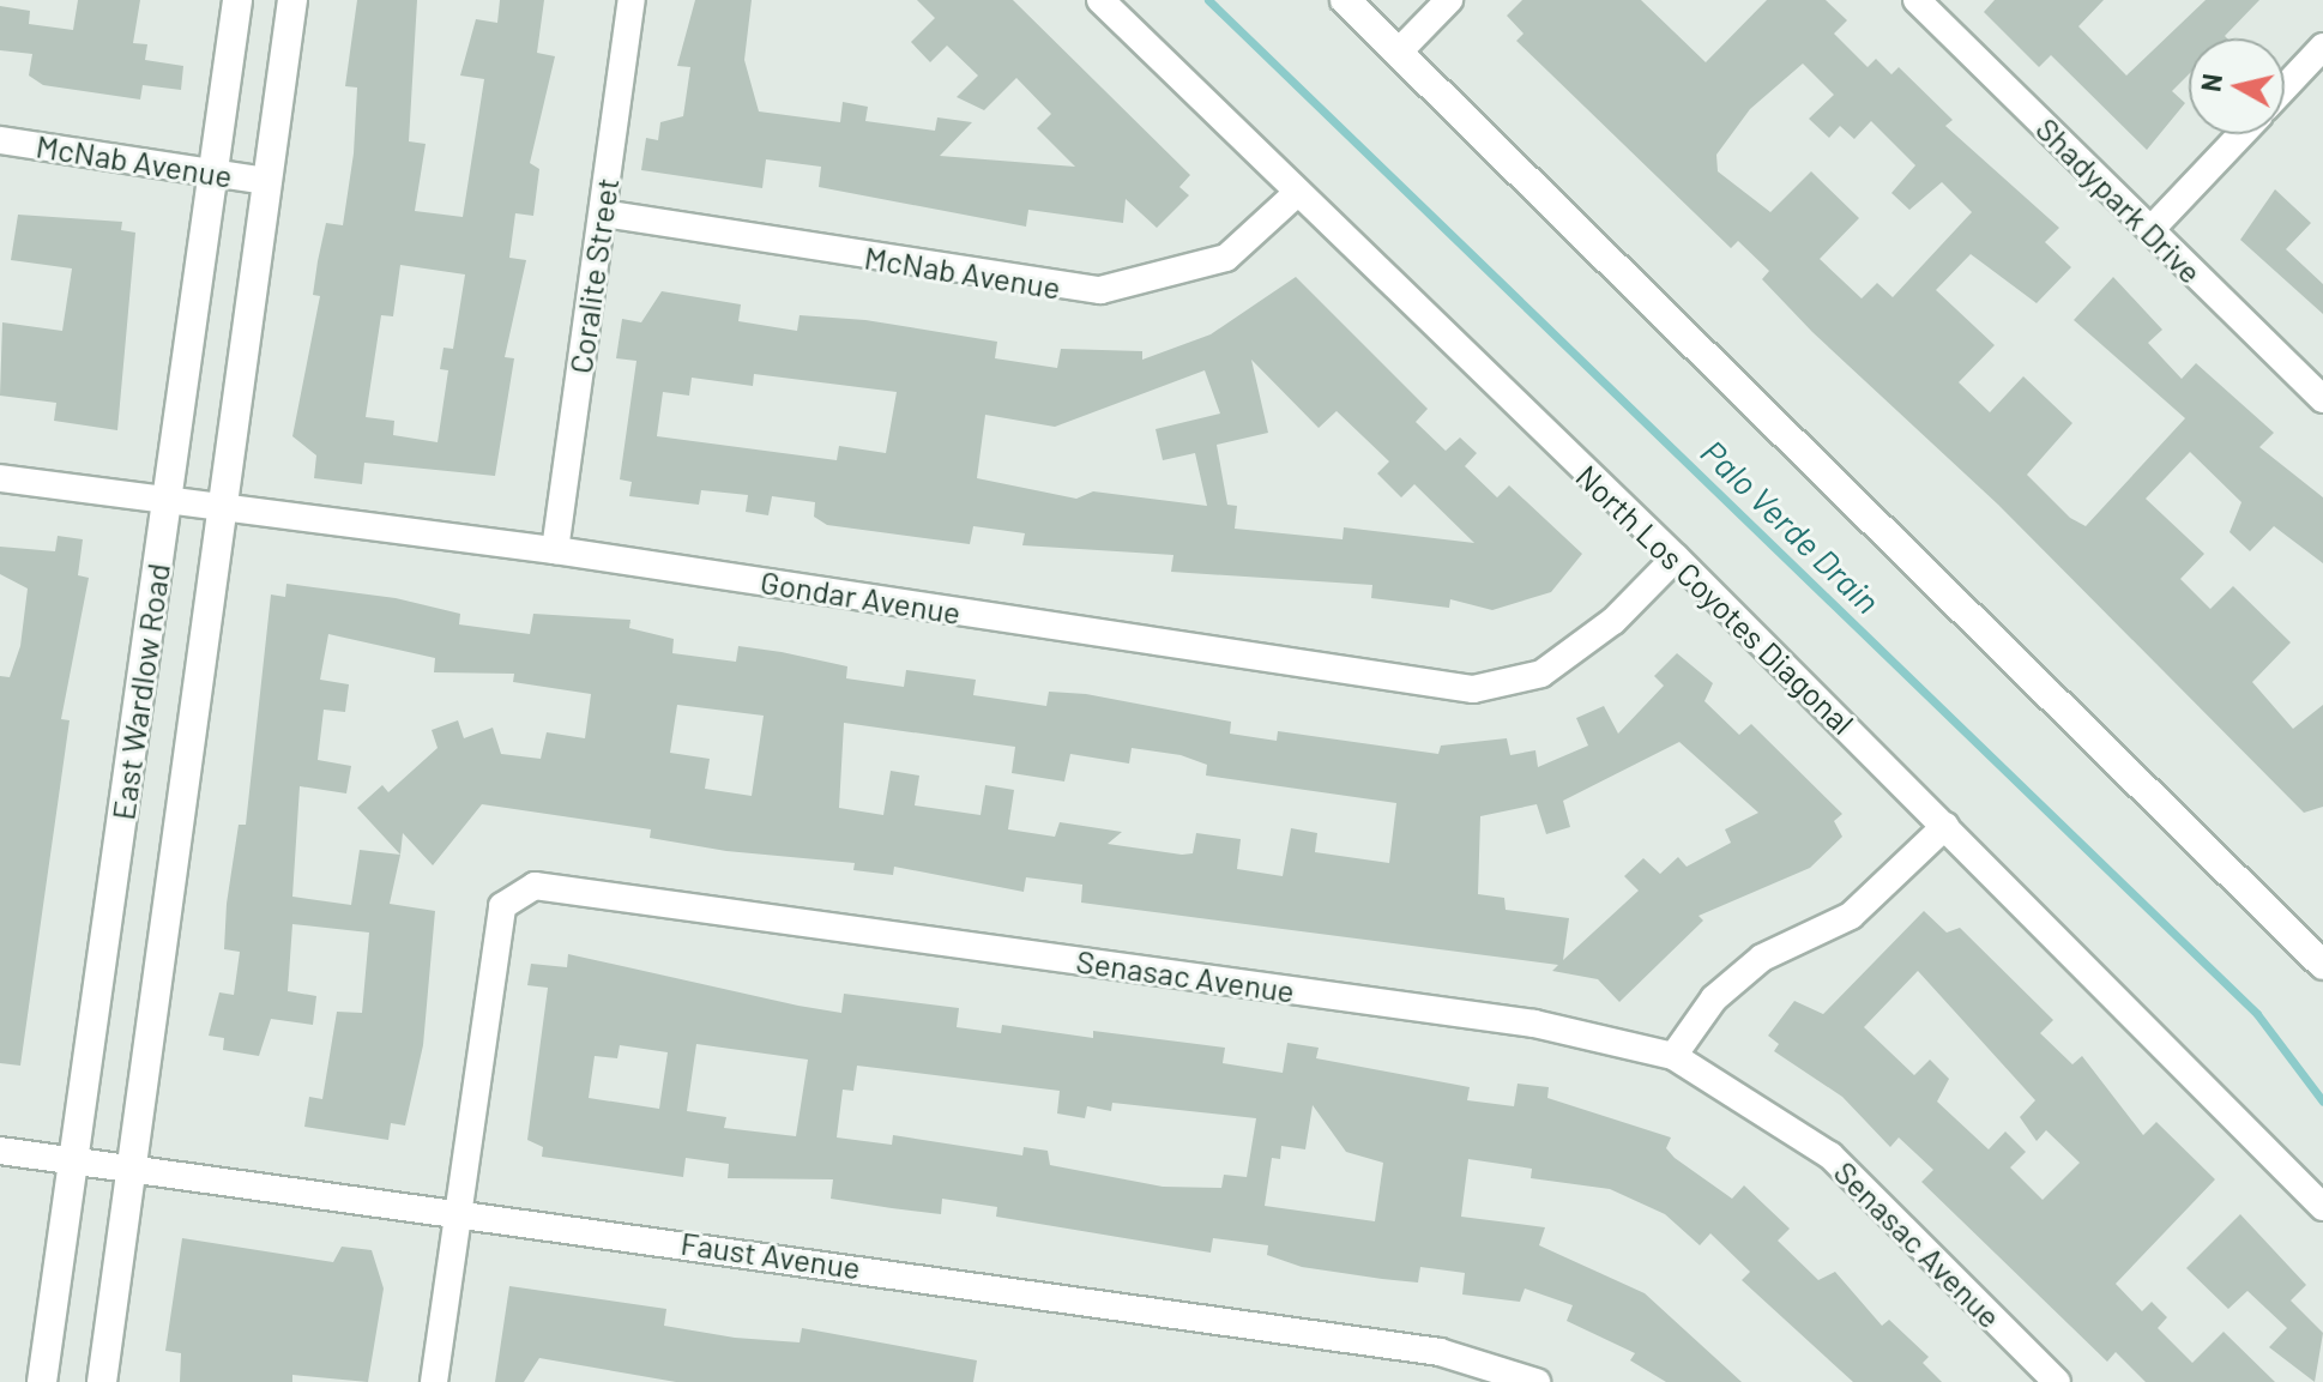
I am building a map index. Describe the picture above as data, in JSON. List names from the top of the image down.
{
  "streets": {
    "main road": ["East Wardlow Road"],
    "street": [
      "McNab Avenue",
      "Shadypark Drive",
      "Coralite Street",
      "Gondar Avenue",
      "North Los Coyotes Diagonal",
      "Senasac Avenue",
      "Faust Avenue"
    ]
  },
  "crossings": [
    ["McNab Avenue", "Coralite Street"],
    ["McNab Avenue", "North Los Coyotes Diagonal"],
    ["McNab Avenue", "East Wardlow Road"],
    ["Coralite Street", "Gondar Avenue"],
    ["Gondar Avenue", "North Los Coyotes Diagonal"],
    ["Gondar Avenue", "East Wardlow Road"],
    ["East Wardlow Road", "Faust Avenue"],
    ["Senasac Avenue", "Faust Avenue"]
  ],
  "water": ["Palo Verde Drain"],
  "north": "left"
}
